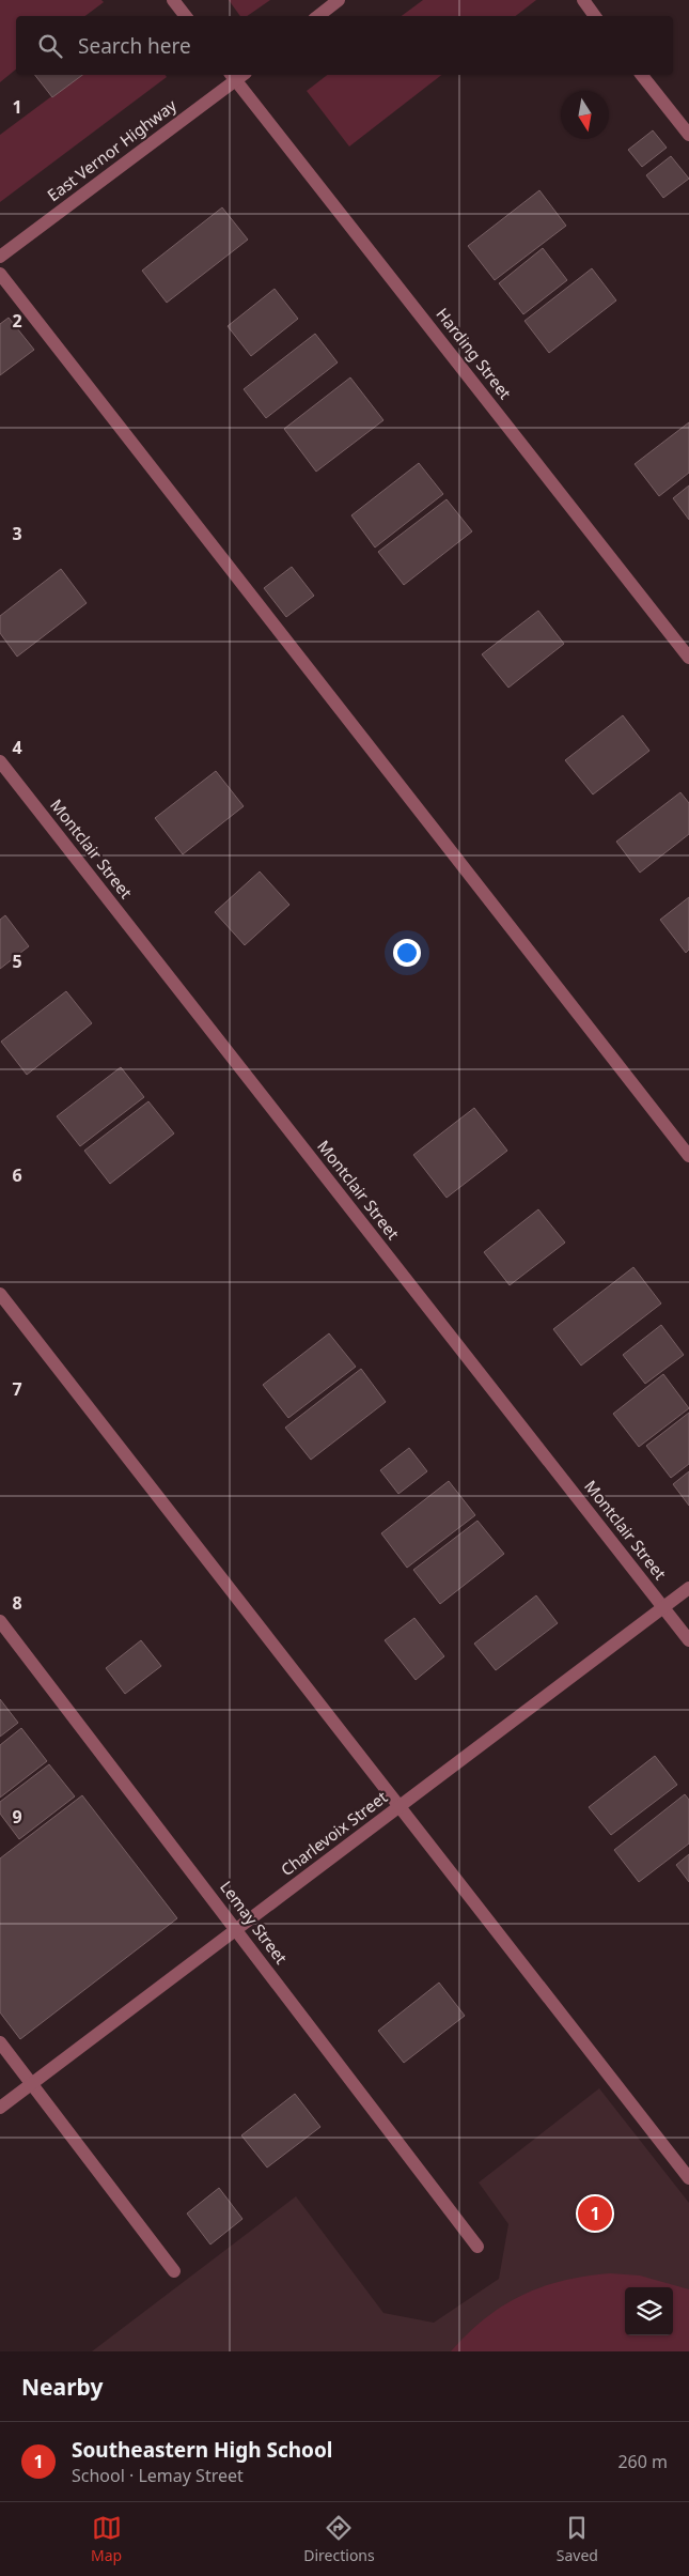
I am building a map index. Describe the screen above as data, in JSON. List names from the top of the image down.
{
  "streets": {
    "street": [
      "East Vernor Highway",
      "Harding Street",
      "Montclair Street",
      "Charlevoix Street",
      "Lemay Street"
    ]
  },
  "crossings": [
    ["East Vernor Highway", "Harding Street"],
    ["Montclair Street", "Charlevoix Street"],
    ["Charlevoix Street", "Lemay Street"]
  ],
  "north": "bottom",
  "page": {
    "search": "Search here",
    "pins": "1",
    "heading": "Nearby",
    "list": [
      {
        "mark": "1",
        "name": "Southeastern High School",
        "note": "School · Lemay Street",
        "value": "260 m"
      }
    ],
    "nav": ["Map", "Directions", "Saved"]
  },
  "grid": {
    "rows": [
      "1",
      "2",
      "3",
      "4",
      "5",
      "6",
      "7",
      "8",
      "9"
    ]
  }
}
